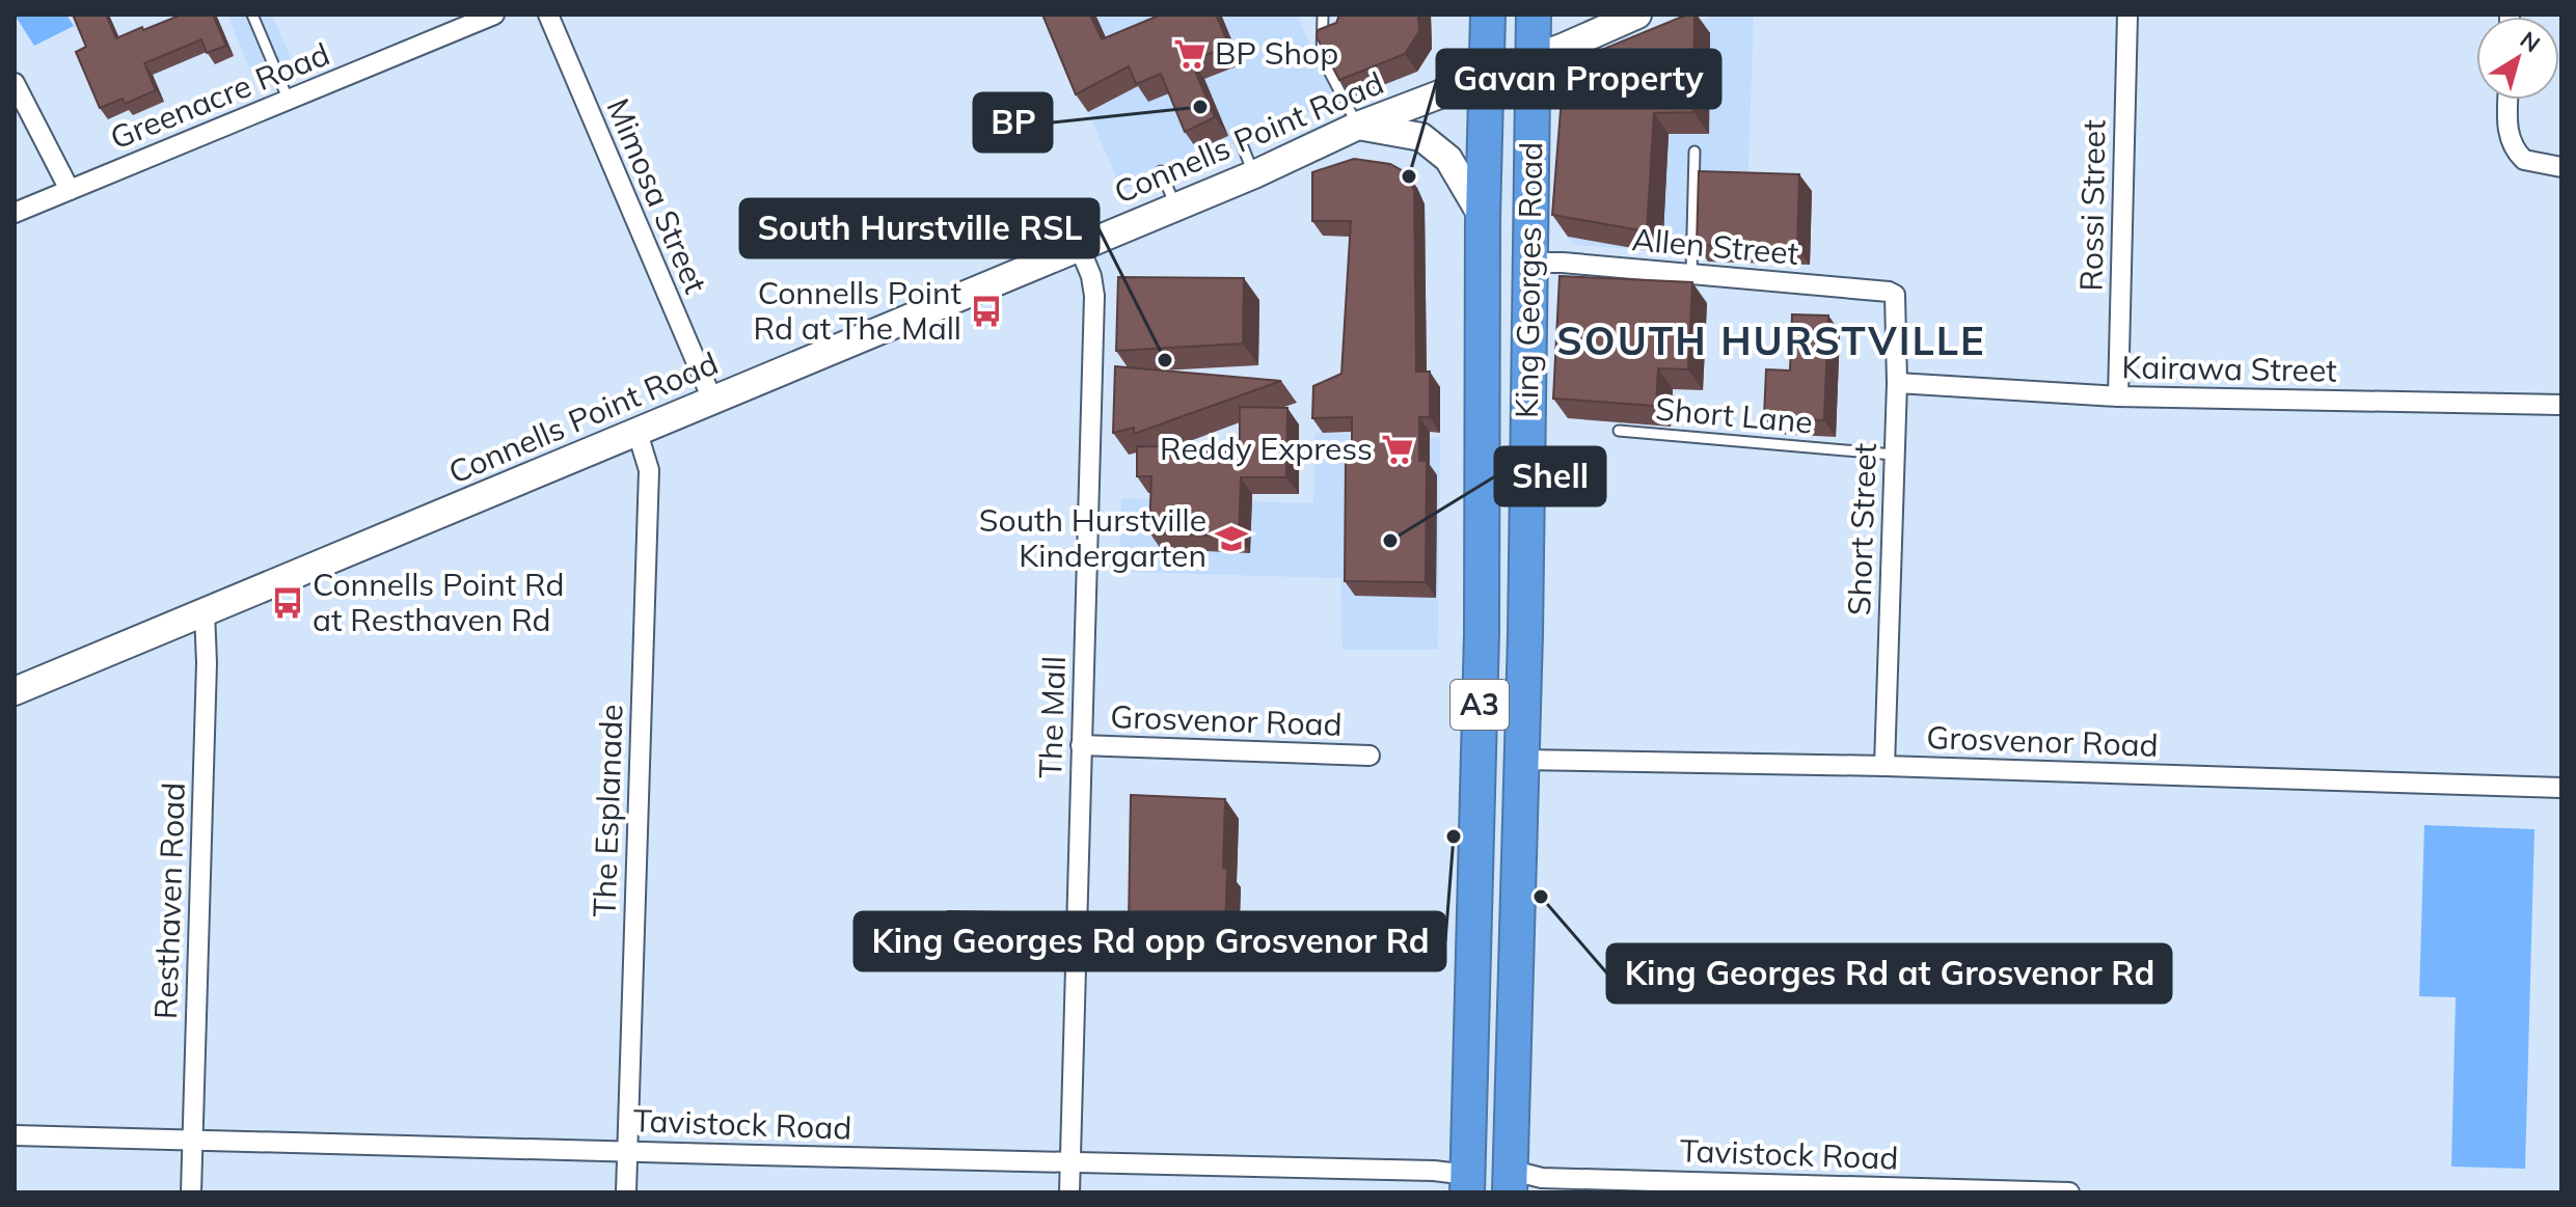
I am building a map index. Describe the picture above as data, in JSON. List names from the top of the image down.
{
  "streets": {
    "highway": ["King Georges Road", "A3"],
    "street": [
      "Greenacre Road",
      "Connells Point Road",
      "Mimosa Street",
      "Rossi Street",
      "Allen Street",
      "Kairawa Street",
      "Short Street",
      "The Mall",
      "Grosvenor Road",
      "The Esplanade",
      "Resthaven Road",
      "Tavistock Road"
    ],
    "lane": ["Short Lane"]
  },
  "crossings": [
    ["Connells Point Road", "Mimosa Street"],
    ["Connells Point Road", "King Georges Road"],
    ["Connells Point Road", "The Mall"],
    ["Connells Point Road", "The Esplanade"],
    ["Connells Point Road", "Resthaven Road"],
    ["Rossi Street", "Kairawa Street"],
    ["Allen Street", "King Georges Road"],
    ["Allen Street", "Short Street"],
    ["King Georges Road", "Grosvenor Road"],
    ["King Georges Road", "Tavistock Road"],
    ["Kairawa Street", "Short Street"],
    ["Short Lane", "Short Street"],
    ["Short Street", "Grosvenor Road"],
    ["The Mall", "Grosvenor Road"],
    ["The Mall", "Tavistock Road"],
    ["The Esplanade", "Tavistock Road"],
    ["Resthaven Road", "Tavistock Road"]
  ],
  "districts": ["SOUTH HURSTVILLE"],
  "places": {
    "supermarket": ["BP Shop", "Reddy Express"],
    "other": [
      "BP",
      "Gavan Property",
      "South Hurstville RSL",
      "Shell",
      "King Georges Rd opp Grosvenor Rd",
      "King Georges Rd at Grosvenor Rd"
    ],
    "bus stop": ["Connells Point Rd at The Mall", "Connells Point Rd at Resthaven Rd"],
    "school or university": ["South Hurstville Kindergarten"]
  },
  "north": "top right"
}
